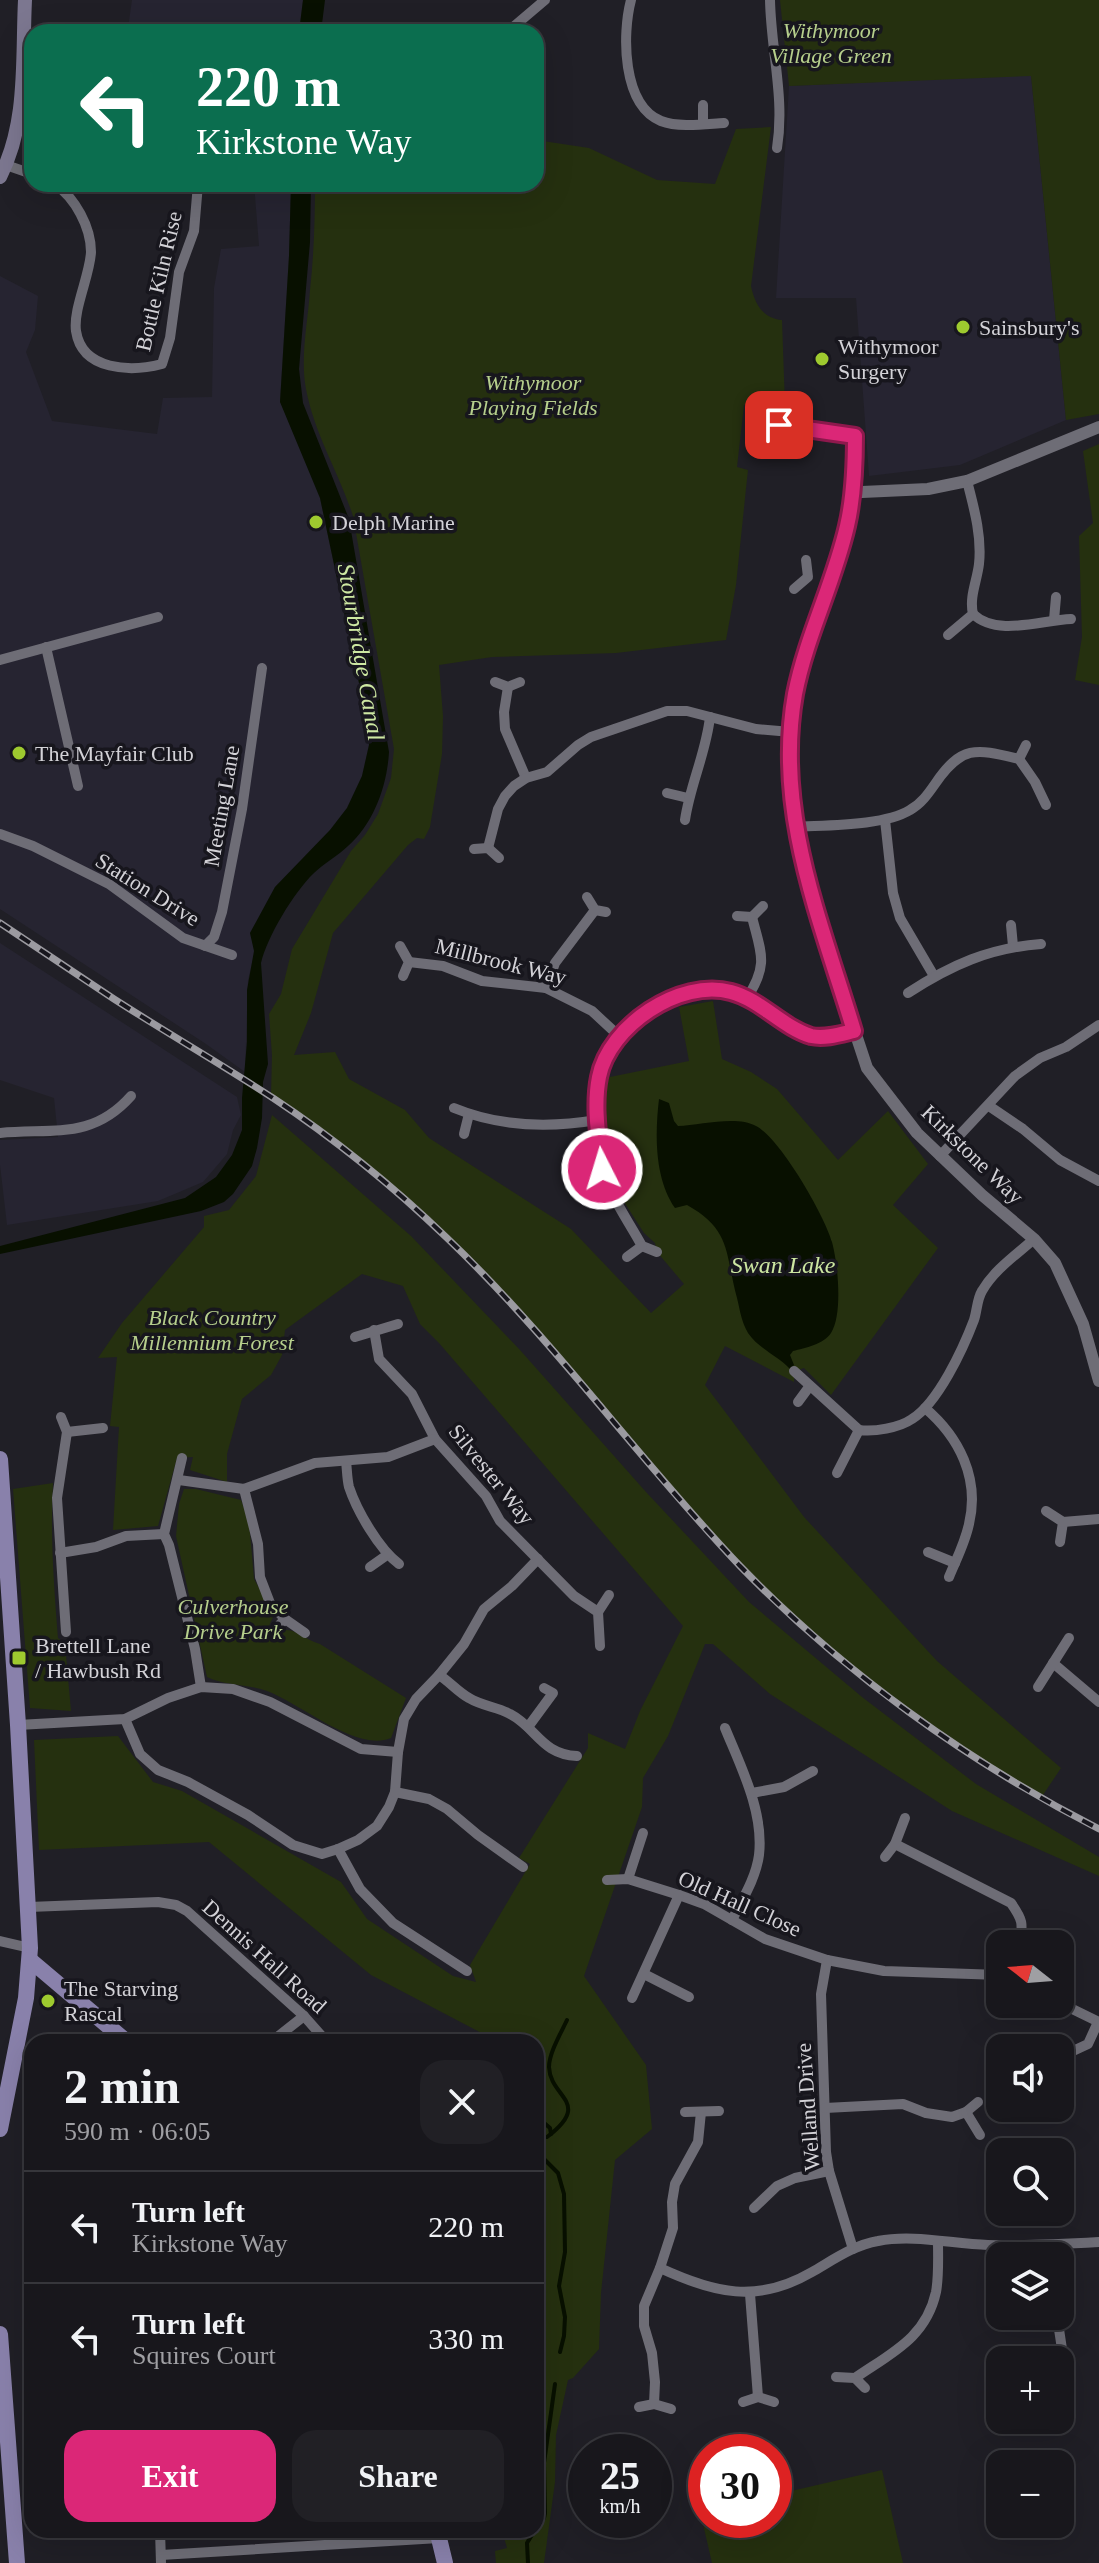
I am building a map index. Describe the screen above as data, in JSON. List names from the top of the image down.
{
  "streets": {
    "street": [
      "Bottle Kiln Rise",
      "Meeting Lane",
      "Station Drive",
      "Millbrook Way",
      "Kirkstone Way",
      "Silvester Way",
      "Old Hall Close",
      "Dennis Hall Road",
      "Welland Drive"
    ]
  },
  "crossings": [
    ["Meeting Lane", "Station Drive"],
    ["Old Hall Close", "Welland Drive"]
  ],
  "water": ["Stourbridge Canal", "Swan Lake"],
  "parks": [
    "Withymoor Village Green",
    "Withymoor Playing Fields",
    "Black Country Millennium Forest",
    "Culverhouse Drive Park"
  ],
  "places": {
    "other": [
      "Sainsbury's",
      "Withymoor Surgery",
      "Delph Marine",
      "The Mayfair Club",
      "The Starving Rascal"
    ],
    "transit": ["Brettell Lane / Hawbush Rd"]
  },
  "north": "left",
  "page": {
    "turn": ["220 m", "Kirkstone Way"],
    "map_buttons": ["+", "−"],
    "heading": ["2 min", "590 m · 06:05"],
    "list": [
      {
        "name": "Turn left",
        "note": "Kirkstone Way",
        "value": "220 m"
      },
      {
        "name": "Turn left",
        "note": "Squires Court",
        "value": "330 m"
      }
    ],
    "buttons": ["Exit", "Share"],
    "speed": "25 km/h",
    "limit": "30"
  }
}
